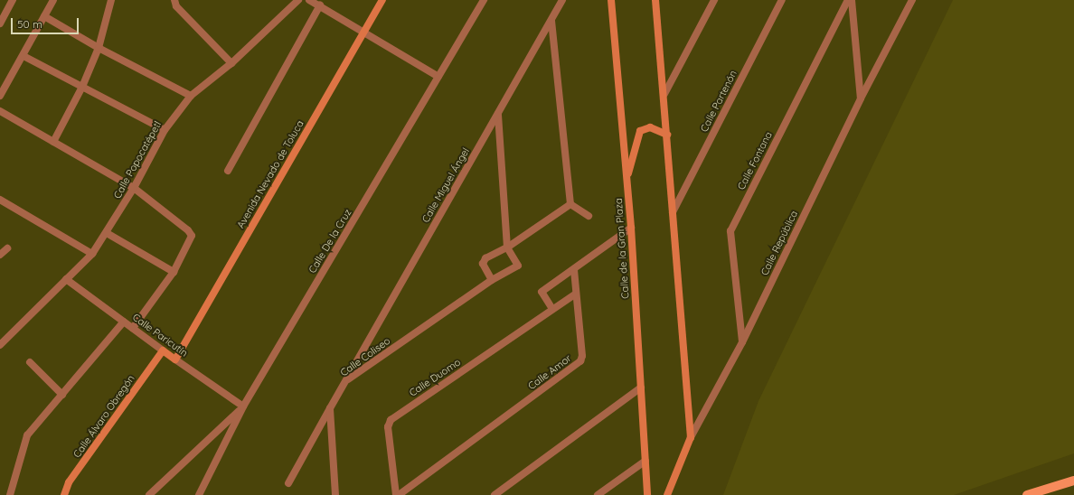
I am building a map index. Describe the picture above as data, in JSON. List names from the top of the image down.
{
  "streets": {
    "street": [
      "Calle Partenón",
      "Calle Popocatépetl",
      "Calle Fontana",
      "Avenida Nevado de Toluca",
      "Calle Miguel Ángel",
      "Calle De la Cruz",
      "Calle República",
      "Calle de la Gran Plaza",
      "Calle Paricutín",
      "Calle Coliseo",
      "Calle Amor",
      "Calle Duomo",
      "Calle Álvaro Obregón"
    ]
  },
  "crossings": [
    ["Calle Popocatépetl", "Calle Paricutín"],
    ["Calle Fontana", "Calle República"],
    ["Avenida Nevado de Toluca", "Calle Paricutín"],
    ["Calle Miguel Ángel", "Calle Coliseo"],
    ["Calle De la Cruz", "Calle Paricutín"],
    ["Calle Paricutín", "Calle Álvaro Obregón"],
    ["Calle Amor", "Calle Duomo"]
  ],
  "scale_bar": "50 m"
}
